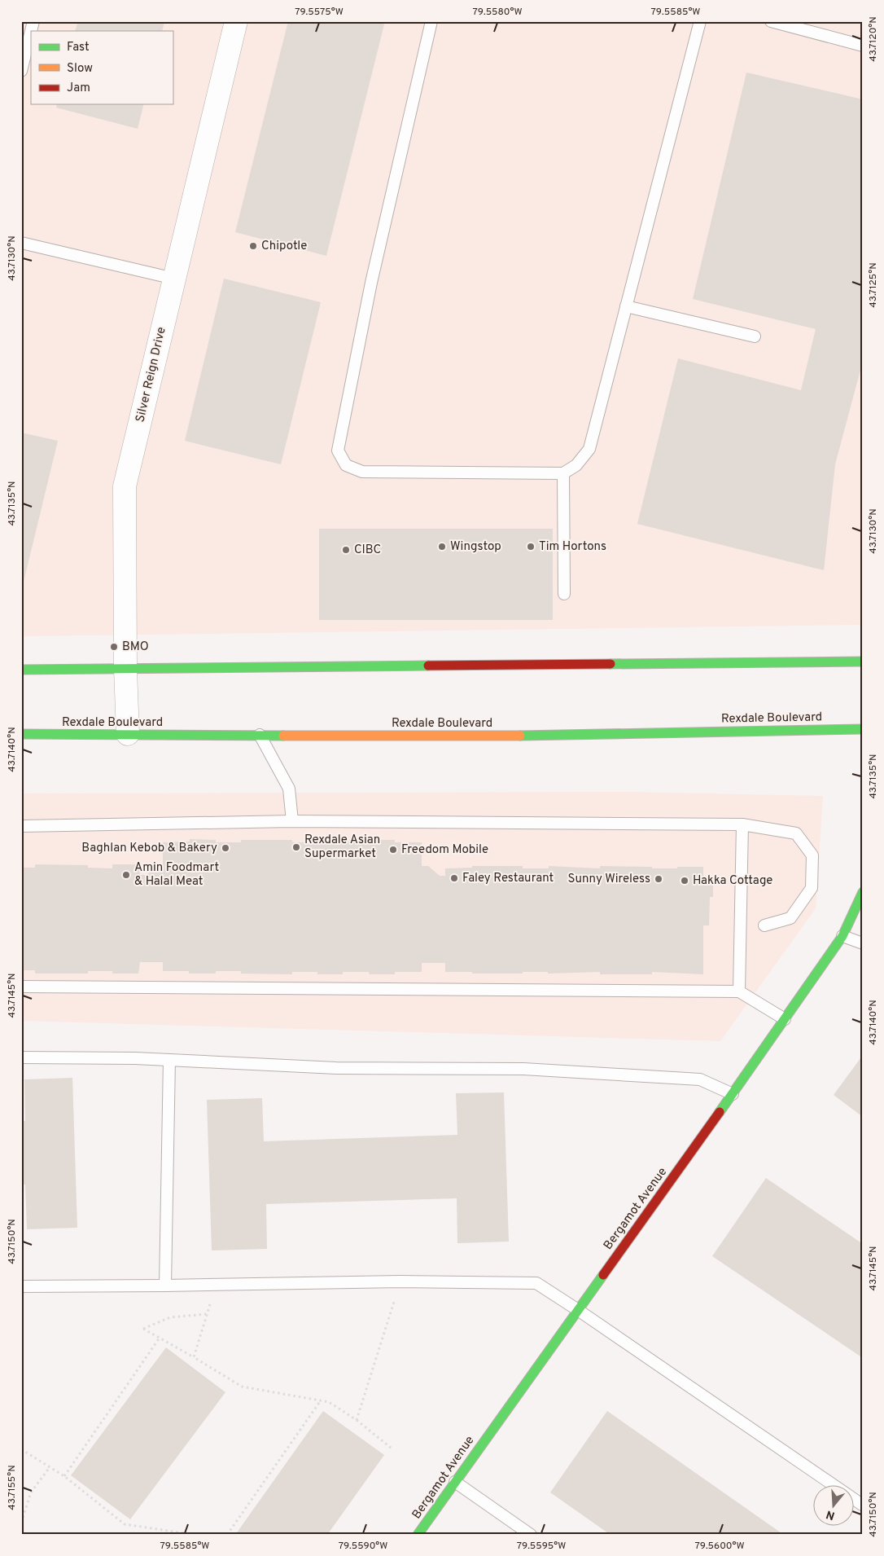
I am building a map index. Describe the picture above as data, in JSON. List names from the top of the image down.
{
  "streets": {
    "main road": ["Rexdale Boulevard", "Bergamot Avenue"],
    "street": ["Silver Reign Drive"]
  },
  "crossings": [
    ["Silver Reign Drive", "Rexdale Boulevard"]
  ],
  "places": [
    "Chipotle",
    "Wingstop",
    "Tim Hortons",
    "CIBC",
    "BMO",
    "Rexdale Asian Supermarket",
    "Baghlan Kebob & Bakery",
    "Freedom Mobile",
    "Amin Foodmart & Halal Meat",
    "Faley Restaurant",
    "Sunny Wireless",
    "Hakka Cottage"
  ],
  "legend": ["Fast", "Slow", "Jam"],
  "north": "bottom",
  "coordinates": [
    "79.5575°W",
    "79.5580°W",
    "79.5585°W",
    "43.7120°N",
    "43.7130°N",
    "43.7125°N",
    "43.7135°N",
    "43.7140°N",
    "43.7145°N",
    "43.7150°N",
    "43.7155°N",
    "79.5590°W",
    "79.5595°W",
    "79.5600°W"
  ]
}
